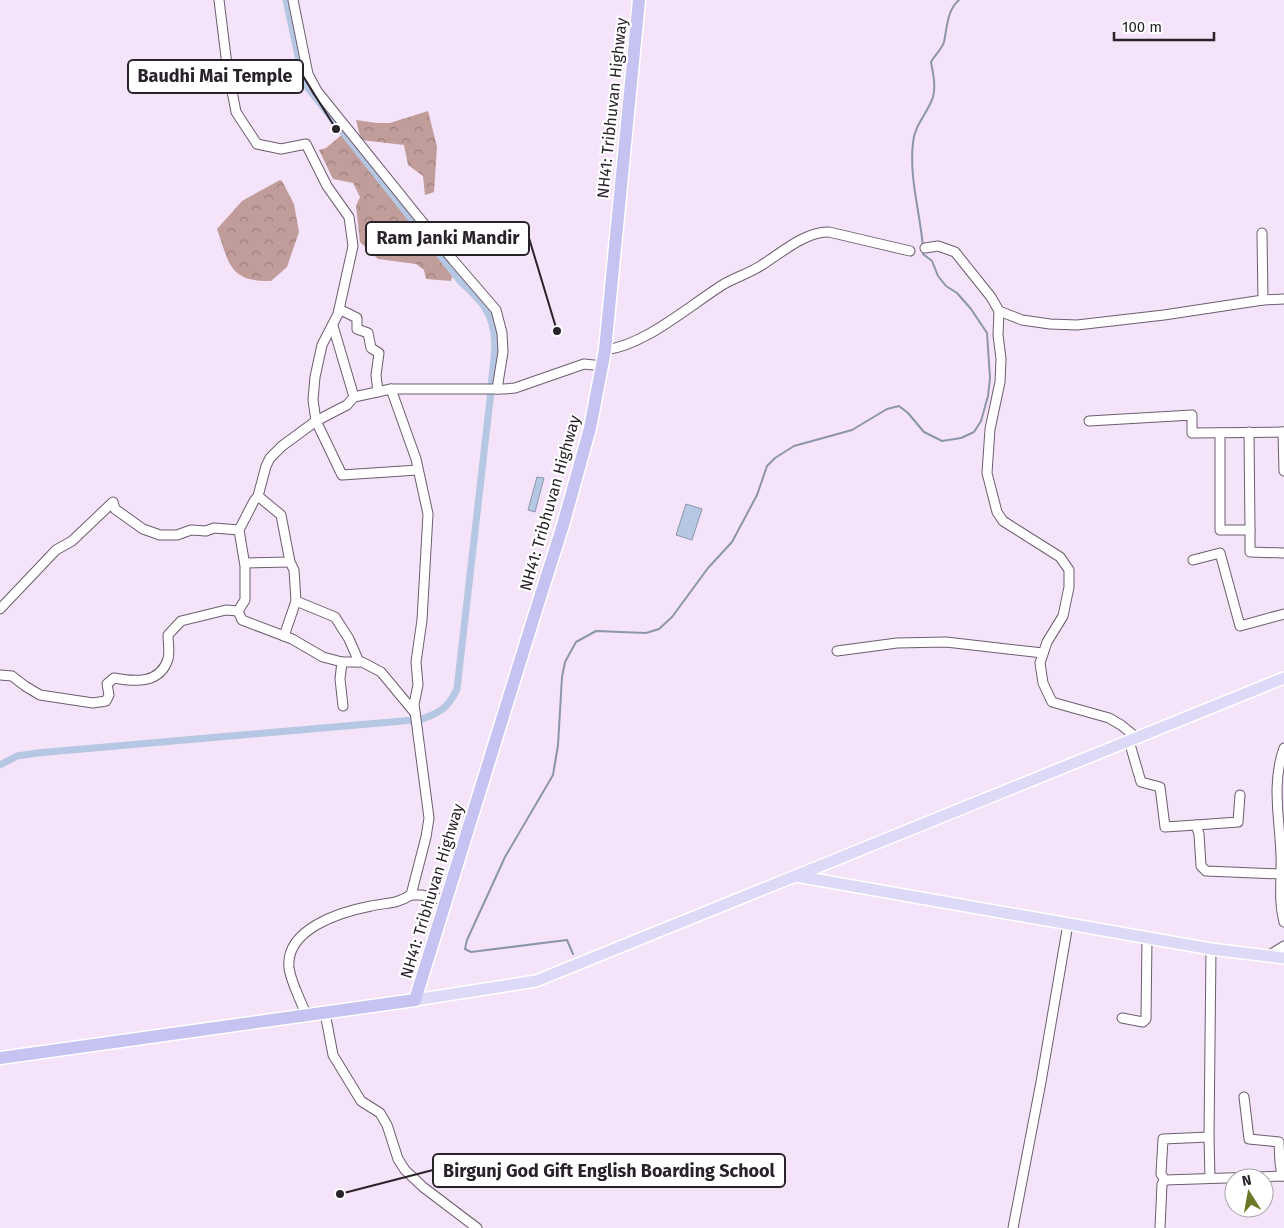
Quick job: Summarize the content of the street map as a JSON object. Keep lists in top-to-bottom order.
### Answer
{
  "streets": {
    "highway": ["NH41: Tribhuvan Highway"]
  },
  "places": ["Baudhi Mai Temple", "Ram Janki Mandir", "Birgunj God Gift English Boarding School"],
  "scale_bar": "100 m",
  "north": "top"
}
